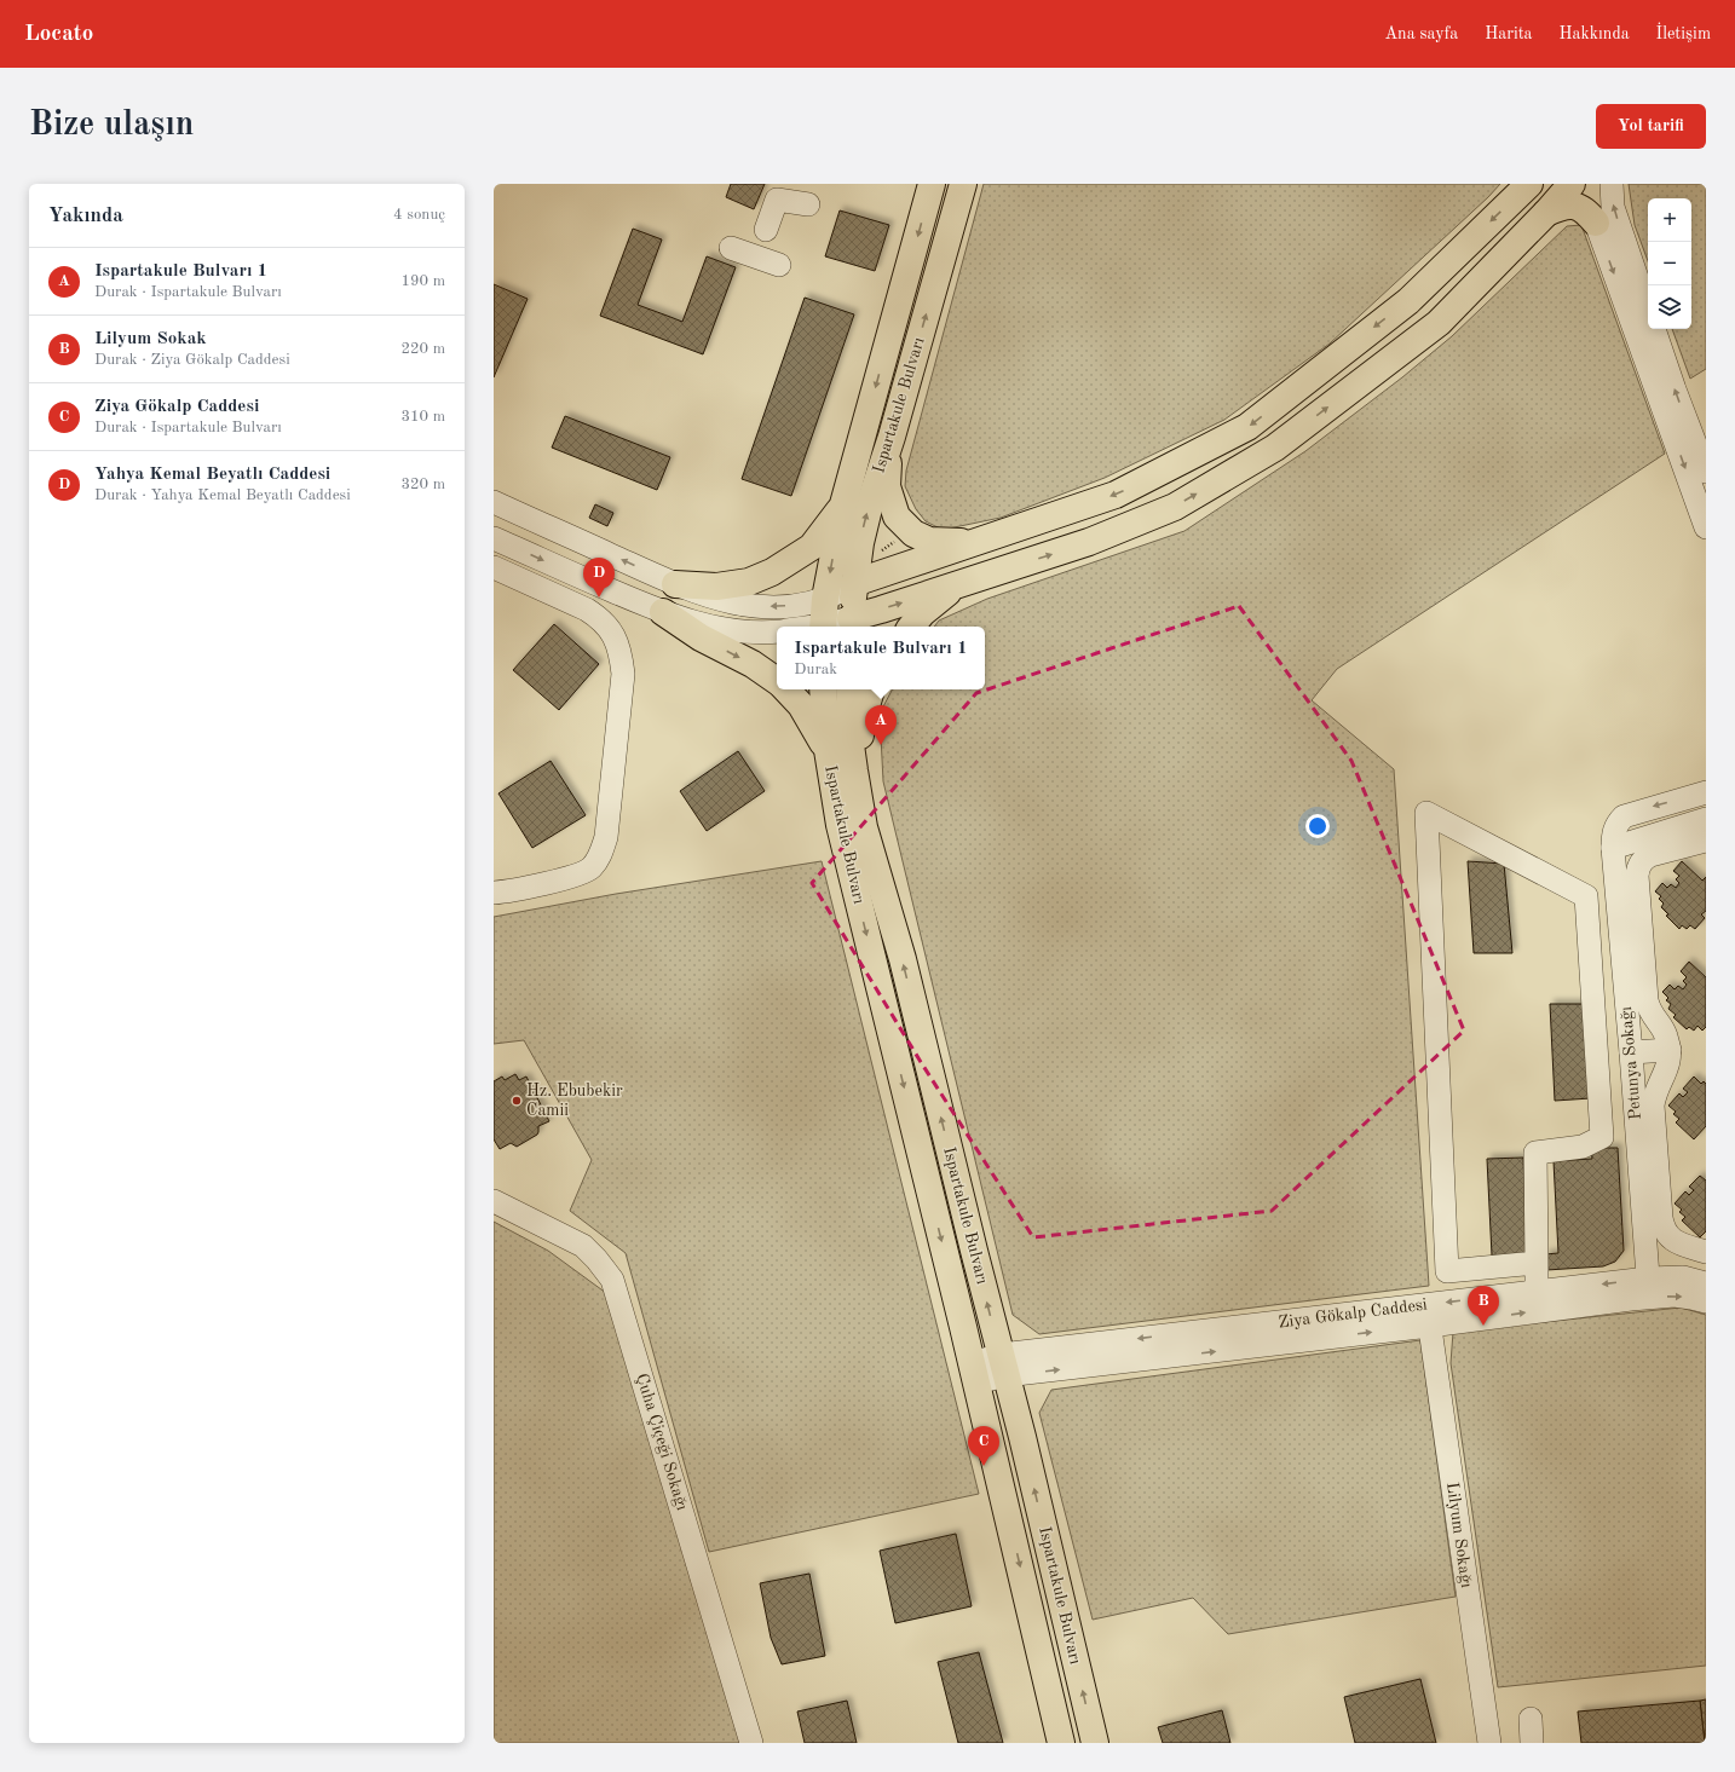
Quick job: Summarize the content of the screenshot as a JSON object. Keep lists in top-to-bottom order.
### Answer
{
  "streets": {
    "main road": ["Ispartakule Bulvarı"],
    "street": [
      "Petunya Sokağı",
      "Ziya Gökalp Caddesi",
      "Çuha Çiçeği Sokağı",
      "Lilyum Sokağı"
    ]
  },
  "crossings": [
    ["Petunya Sokağı", "Ziya Gökalp Caddesi"],
    ["Ziya Gökalp Caddesi", "Lilyum Sokağı"]
  ],
  "places": ["Hz. Ebubekir Camii"],
  "page": {
    "header": "Locato",
    "nav": [
      "Ana sayfa",
      "Harita",
      "Hakkında",
      "İletişim"
    ],
    "buttons": "Yol tarifi",
    "title": "Bize ulaşın",
    "heading": ["Yakında", "4 sonuç"],
    "map_buttons": ["+", "−"],
    "list": [
      {
        "mark": "A",
        "name": "Ispartakule Bulvarı 1",
        "note": "Durak · Ispartakule Bulvarı",
        "value": "190 m"
      },
      {
        "mark": "B",
        "name": "Lilyum Sokak",
        "note": "Durak · Ziya Gökalp Caddesi",
        "value": "220 m"
      },
      {
        "mark": "C",
        "name": "Ziya Gökalp Caddesi",
        "note": "Durak · Ispartakule Bulvarı",
        "value": "310 m"
      },
      {
        "mark": "D",
        "name": "Yahya Kemal Beyatlı Caddesi",
        "note": "Durak · Yahya Kemal Beyatlı Caddesi",
        "value": "320 m"
      }
    ],
    "pins": [
      "D",
      "A",
      "B",
      "C"
    ],
    "popup": ["Ispartakule Bulvarı 1", "Durak"]
  }
}
